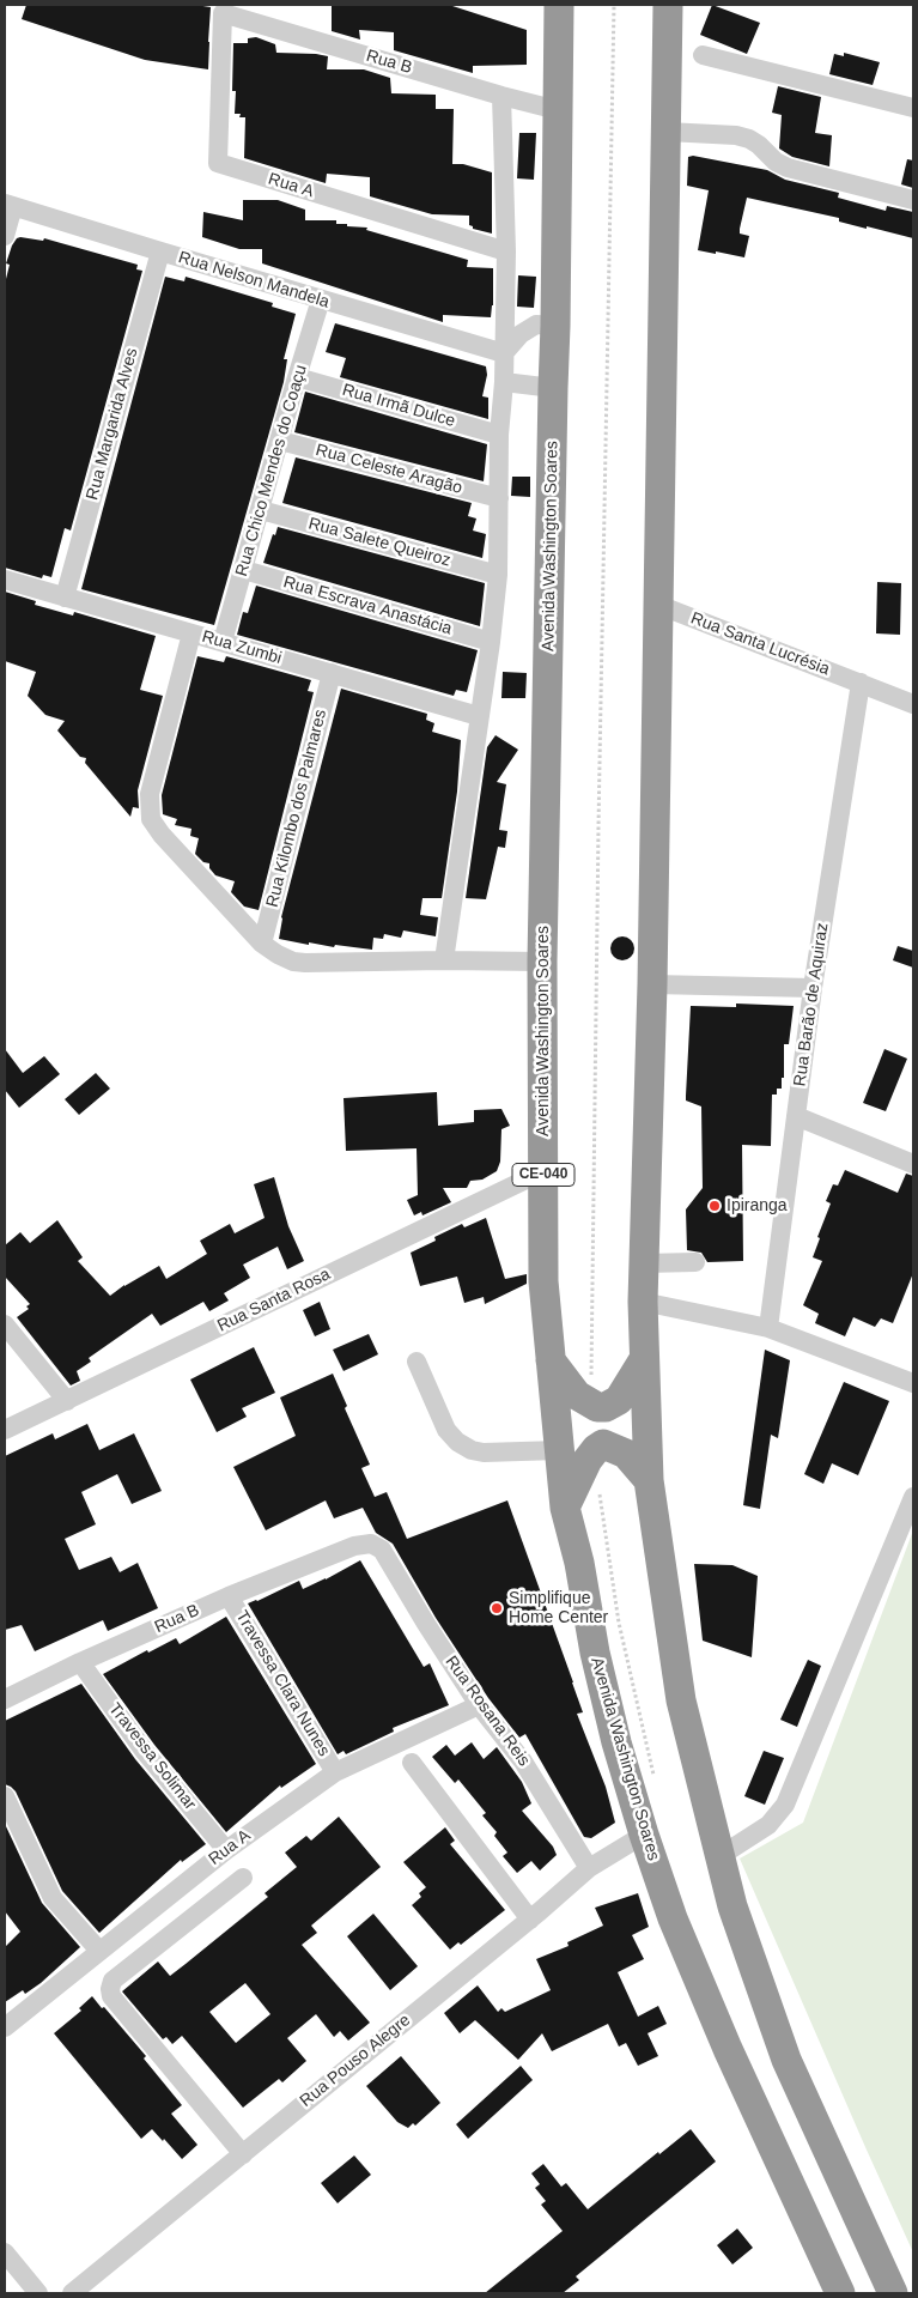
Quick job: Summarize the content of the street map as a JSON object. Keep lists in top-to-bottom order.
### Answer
{
  "streets": {
    "highway": ["Avenida Washington Soares", "CE-040"],
    "street": [
      "Rua B",
      "Rua A",
      "Rua Nelson Mandela",
      "Rua Irmã Dulce",
      "Rua Margarida Alves",
      "Rua Celeste Aragão",
      "Rua Chico Mendes do Coaçu",
      "Rua Salete Queiroz",
      "Rua Escrava Anastácia",
      "Rua Santa Lucrésia",
      "Rua Zumbi",
      "Rua Kilombo dos Palmares",
      "Rua Barão de Aquiraz",
      "Rua Santa Rosa",
      "Travessa Clara Nunes",
      "Rua Rosana Reis",
      "Travessa Solimar",
      "Rua Pouso Alegre"
    ]
  },
  "crossings": [
    ["Rua B", "Rua A"],
    ["Rua B", "Avenida Washington Soares"],
    ["Rua B", "Travessa Clara Nunes"],
    ["Rua B", "Rua Rosana Reis"],
    ["Rua B", "Travessa Solimar"],
    ["Rua A", "Travessa Clara Nunes"],
    ["Rua A", "Rua Rosana Reis"],
    ["Rua A", "Travessa Solimar"],
    ["Rua Nelson Mandela", "Rua Margarida Alves"],
    ["Rua Nelson Mandela", "Rua Chico Mendes do Coaçu"],
    ["Rua Irmã Dulce", "Rua Chico Mendes do Coaçu"],
    ["Rua Margarida Alves", "Rua Zumbi"],
    ["Rua Celeste Aragão", "Rua Chico Mendes do Coaçu"],
    ["Rua Chico Mendes do Coaçu", "Rua Salete Queiroz"],
    ["Rua Chico Mendes do Coaçu", "Rua Escrava Anastácia"],
    ["Rua Chico Mendes do Coaçu", "Rua Zumbi"],
    ["Avenida Washington Soares", "Rua Santa Rosa"],
    ["Avenida Washington Soares", "Rua Pouso Alegre"],
    ["Rua Santa Lucrésia", "Rua Barão de Aquiraz"],
    ["Rua Zumbi", "Rua Kilombo dos Palmares"],
    ["Rua Rosana Reis", "Rua Pouso Alegre"]
  ],
  "places": ["Ipiranga", "Simplifique Home Center"]
}
